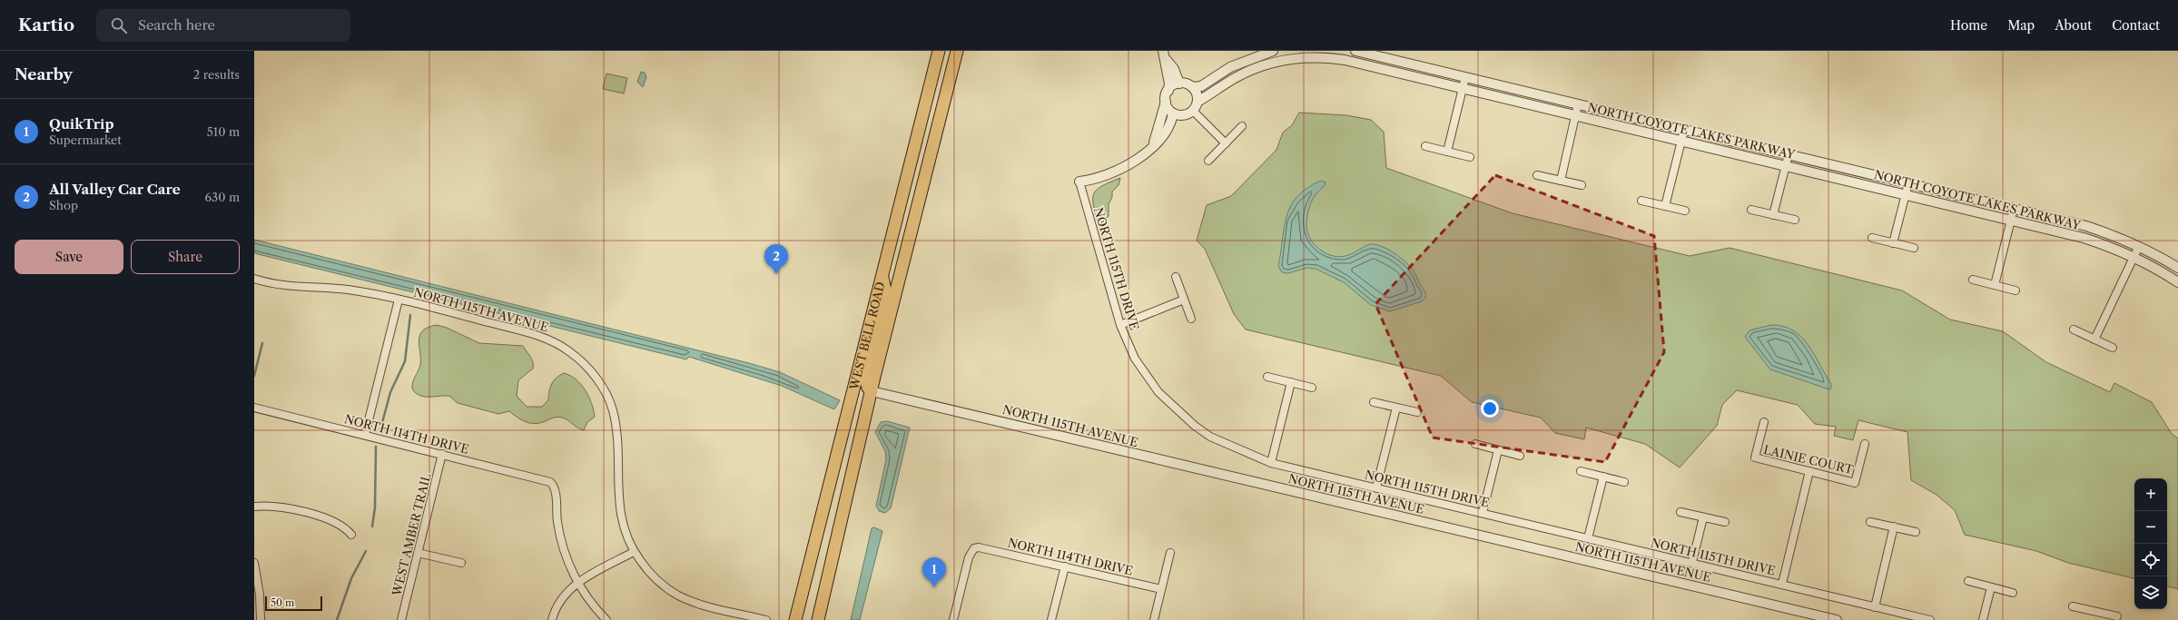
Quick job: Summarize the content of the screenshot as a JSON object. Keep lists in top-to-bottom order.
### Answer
{
  "streets": {
    "main road": ["WEST BELL ROAD"],
    "street": [
      "NORTH COYOTE LAKES PARKWAY",
      "NORTH 115TH DRIVE",
      "NORTH 115TH AVENUE",
      "NORTH 114TH DRIVE",
      "LAINIE COURT",
      "WEST AMBER TRAIL"
    ]
  },
  "crossings": [
    ["NORTH 115TH AVENUE", "WEST BELL ROAD"],
    ["NORTH 114TH DRIVE", "WEST AMBER TRAIL"]
  ],
  "scale_bar": "50 m",
  "page": {
    "header": "Kartio",
    "search": "Search here",
    "nav": [
      "Home",
      "Map",
      "About",
      "Contact"
    ],
    "heading": ["Nearby", "2 results"],
    "list": [
      {
        "mark": "1",
        "name": "QuikTrip",
        "note": "Supermarket",
        "value": "510 m"
      },
      {
        "mark": "2",
        "name": "All Valley Car Care",
        "note": "Shop",
        "value": "630 m"
      }
    ],
    "buttons": ["Save", "Share"],
    "pins": ["2", "1"],
    "map_buttons": ["+", "−"],
    "scale": "50 m"
  }
}
